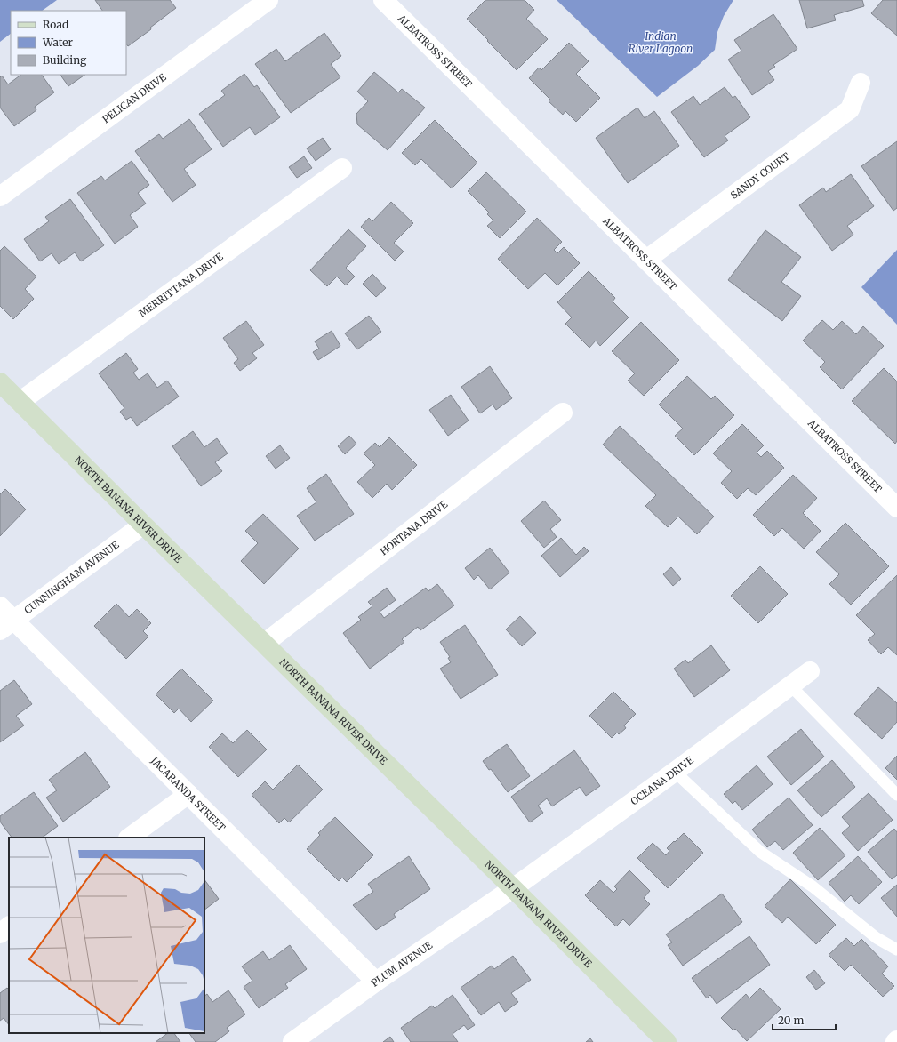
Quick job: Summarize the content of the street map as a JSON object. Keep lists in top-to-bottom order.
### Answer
{
  "streets": {
    "street": [
      "ALBATROSS STREET",
      "PELICAN DRIVE",
      "SANDY COURT",
      "MERRITTANA DRIVE",
      "NORTH BANANA RIVER DRIVE",
      "HORTANA DRIVE",
      "CUNNINGHAM AVENUE",
      "OCEANA DRIVE",
      "JACARANDA STREET",
      "PLUM AVENUE"
    ]
  },
  "crossings": [
    ["ALBATROSS STREET", "SANDY COURT"],
    ["MERRITTANA DRIVE", "NORTH BANANA RIVER DRIVE"],
    ["NORTH BANANA RIVER DRIVE", "HORTANA DRIVE"],
    ["NORTH BANANA RIVER DRIVE", "CUNNINGHAM AVENUE"],
    ["NORTH BANANA RIVER DRIVE", "OCEANA DRIVE"],
    ["NORTH BANANA RIVER DRIVE", "PLUM AVENUE"],
    ["CUNNINGHAM AVENUE", "JACARANDA STREET"],
    ["OCEANA DRIVE", "PLUM AVENUE"],
    ["JACARANDA STREET", "PLUM AVENUE"]
  ],
  "water": ["Indian River Lagoon"],
  "legend": ["Road", "Water", "Building"],
  "scale_bar": "20 m"
}
